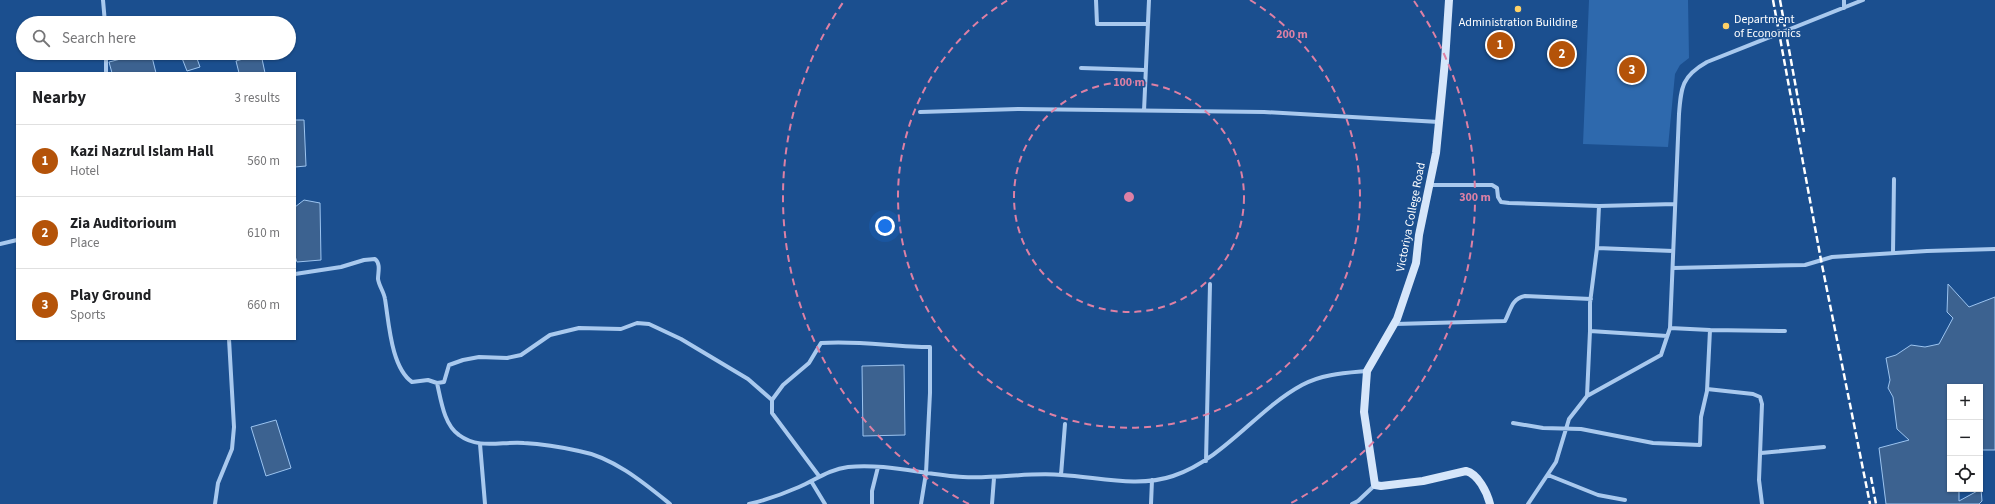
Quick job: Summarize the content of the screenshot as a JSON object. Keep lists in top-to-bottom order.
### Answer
{
  "streets": {
    "street": ["Victoriya College Road"]
  },
  "places": ["Administration Building", "Department of Economics"],
  "page": {
    "search": "Search here",
    "pins": ["1", "2", "3"],
    "heading": ["Nearby", "3 results"],
    "list": [
      {
        "mark": "1",
        "name": "Kazi Nazrul Islam Hall",
        "note": "Hotel",
        "value": "560 m"
      },
      {
        "mark": "2",
        "name": "Zia Auditorioum",
        "note": "Place",
        "value": "610 m"
      },
      {
        "mark": "3",
        "name": "Play Ground",
        "note": "Sports",
        "value": "660 m"
      }
    ],
    "map_buttons": ["+", "−"]
  },
  "rings": ["200 m", "100 m", "300 m"]
}
